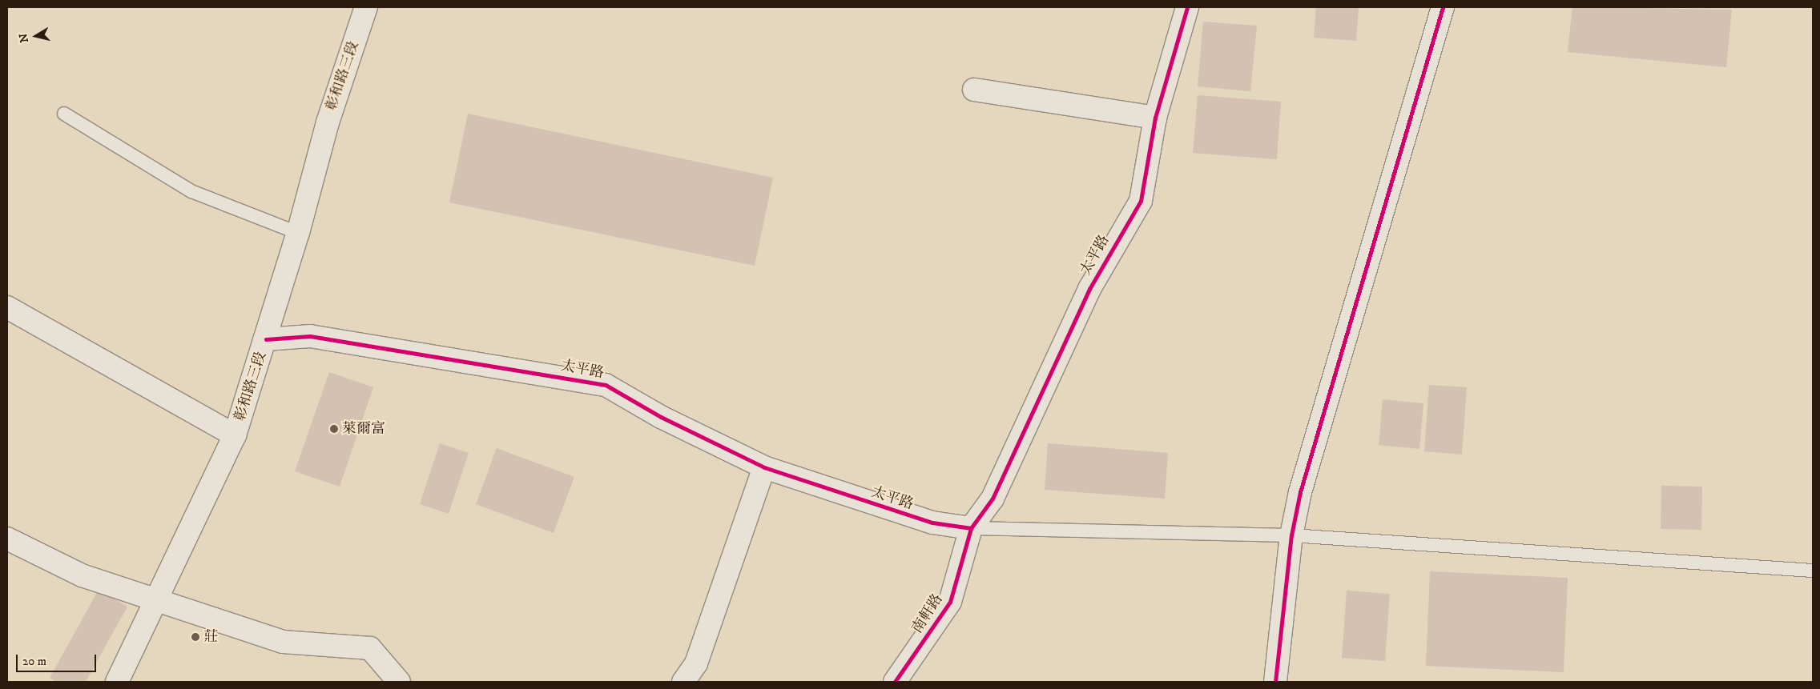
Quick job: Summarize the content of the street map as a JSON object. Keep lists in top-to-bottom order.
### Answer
{
  "streets": {
    "street": ["彰和路三段", "太平路", "南軒路"]
  },
  "crossings": [
    ["彰和路三段", "太平路"],
    ["太平路", "南軒路"]
  ],
  "places": ["萊爾富", "莊"],
  "scale_bar": "20 m",
  "north": "left"
}
